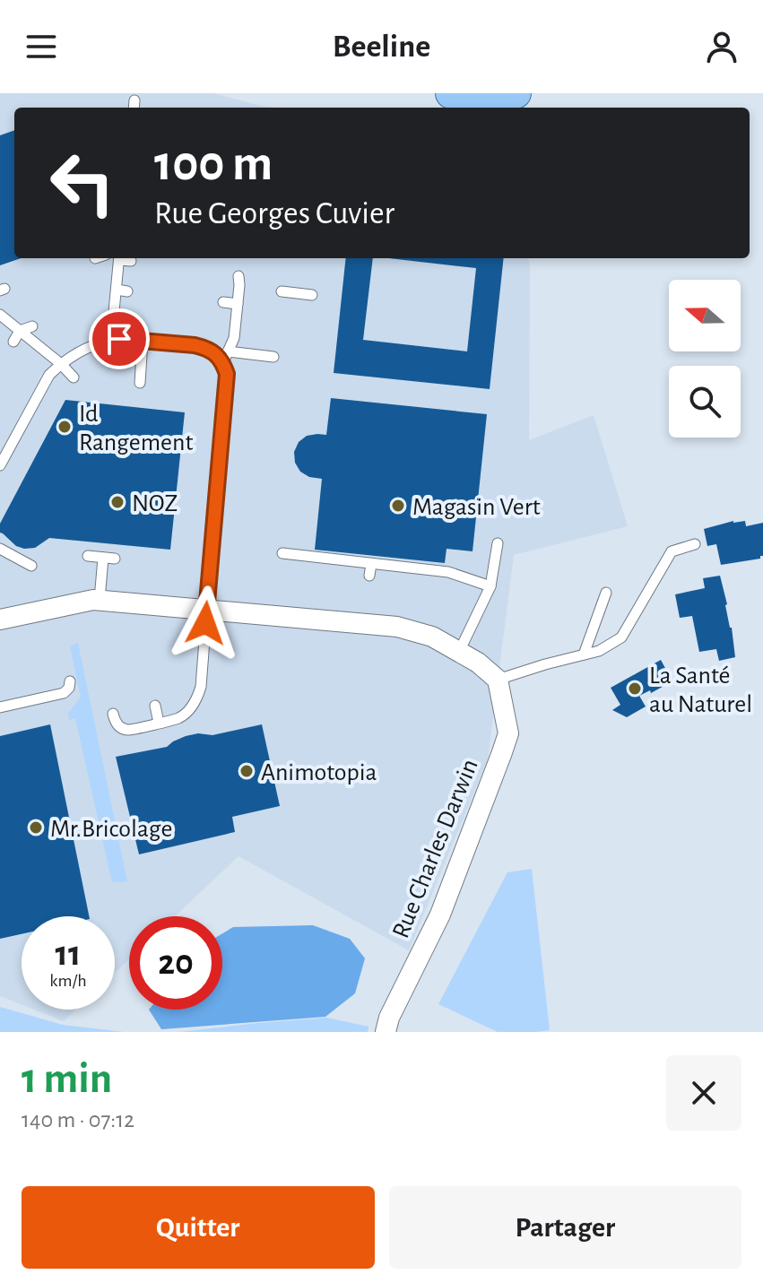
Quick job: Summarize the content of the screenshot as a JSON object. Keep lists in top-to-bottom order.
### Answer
{
  "streets": {
    "street": ["Rue Charles Darwin"]
  },
  "places": [
    "Id Rangement",
    "NOZ",
    "Magasin Vert",
    "La Santé au Naturel",
    "Animotopia",
    "Mr.Bricolage"
  ],
  "north": "left",
  "page": {
    "header": "Beeline",
    "turn": ["100 m", "Rue Georges Cuvier"],
    "speed": "11 km/h",
    "limit": "20",
    "heading": ["1 min", "140 m · 07:12"],
    "buttons": ["Quitter", "Partager"]
  }
}
